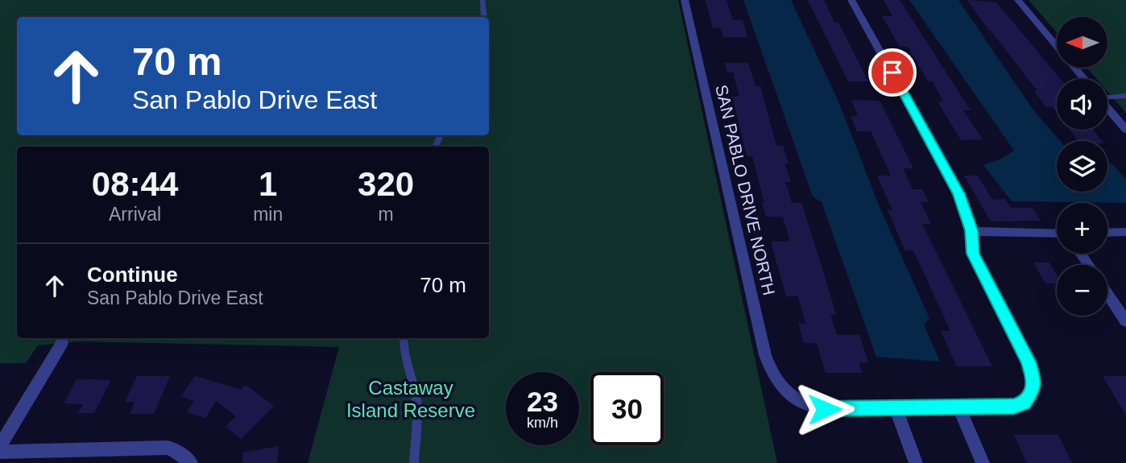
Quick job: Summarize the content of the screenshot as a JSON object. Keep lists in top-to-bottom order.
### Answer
{
  "streets": {
    "street": ["SAN PABLO DRIVE NORTH"]
  },
  "parks": ["Castaway Island Reserve"],
  "north": "left",
  "page": {
    "map_buttons": ["+", "−"],
    "turn": ["70 m", "San Pablo Drive East"],
    "eta": [
      "08:44",
      "Arrival",
      "1",
      "min",
      "320",
      "m"
    ],
    "list": [
      {
        "name": "Continue",
        "note": "San Pablo Drive East",
        "value": "70 m"
      }
    ],
    "speed": "23 km/h",
    "limit": "30"
  }
}
